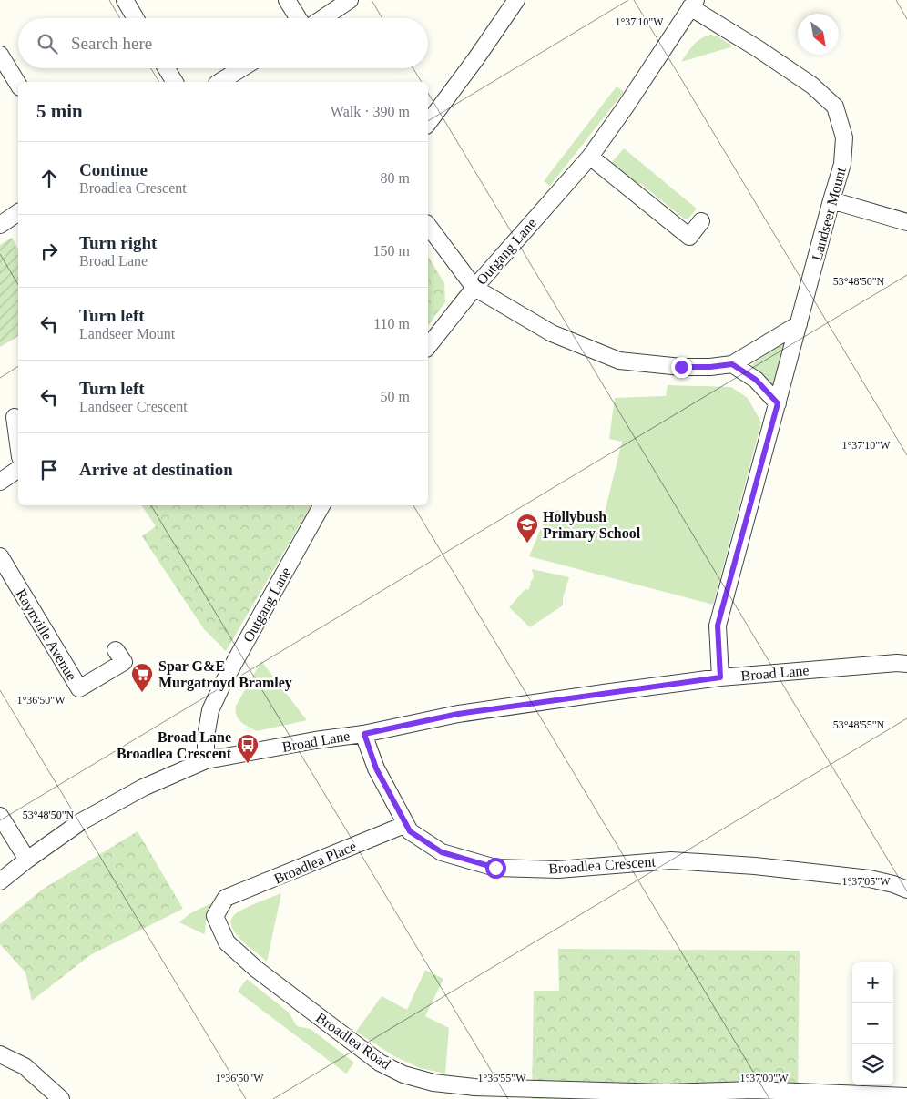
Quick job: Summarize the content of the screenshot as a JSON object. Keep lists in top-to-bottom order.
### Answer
{
  "streets": {
    "street": [
      "Landseer Mount",
      "Outgang Lane",
      "Raynville Avenue",
      "Broad Lane",
      "Broadlea Place",
      "Broadlea Crescent",
      "Broadlea Road"
    ]
  },
  "crossings": [
    ["Landseer Mount", "Outgang Lane"],
    ["Landseer Mount", "Broad Lane"],
    ["Outgang Lane", "Broad Lane"],
    ["Broad Lane", "Broadlea Crescent"],
    ["Broadlea Place", "Broadlea Crescent"],
    ["Broadlea Place", "Broadlea Road"]
  ],
  "places": {
    "school or university": ["Hollybush Primary School"],
    "supermarket": ["Spar G&E Murgatroyd Bramley"],
    "bus stop": ["Broad Lane Broadlea Crescent"]
  },
  "north": "bottom right",
  "page": {
    "search": "Search here",
    "heading": ["5 min", "Walk · 390 m"],
    "list": [
      ["Continue", "Broadlea Crescent", "80 m"],
      ["Turn right", "Broad Lane", "150 m"],
      ["Turn left", "Landseer Mount", "110 m"],
      ["Turn left", "Landseer Crescent", "50 m"],
      "Arrive at destination"
    ],
    "map_buttons": ["+", "−"]
  },
  "coordinates": [
    "1°37'10\"W",
    "53°48'50\"N",
    "1°36'50\"W",
    "53°48'55\"N",
    "1°37'05\"W",
    "1°36'55\"W",
    "1°37'00\"W"
  ]
}
